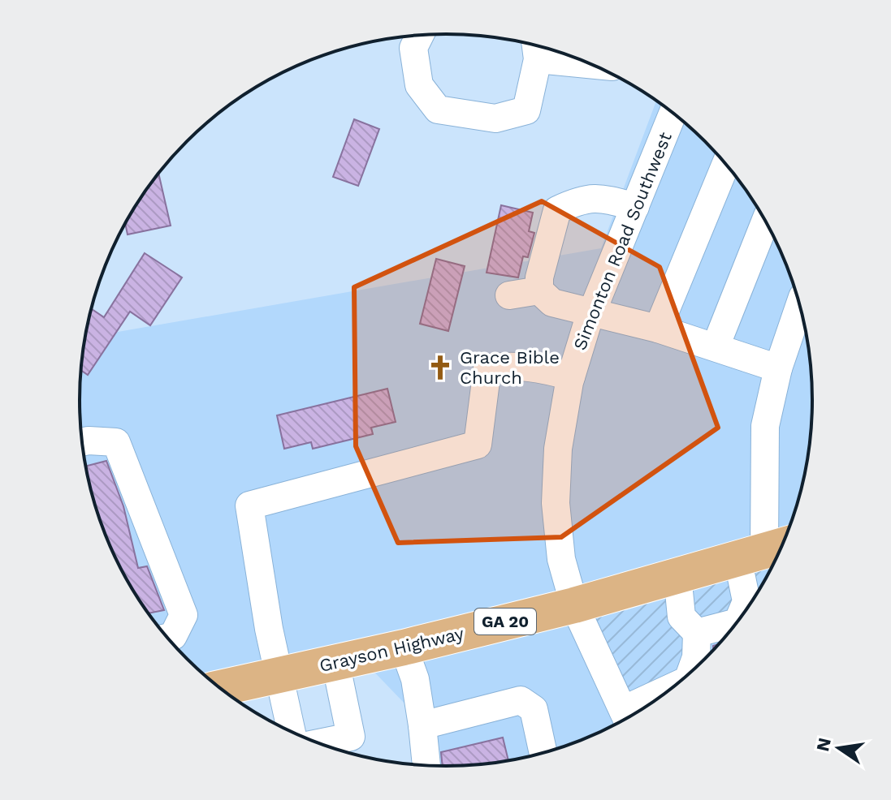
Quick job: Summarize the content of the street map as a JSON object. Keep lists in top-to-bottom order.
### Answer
{
  "streets": {
    "main road": ["GA 20", "Grayson Highway"],
    "street": ["Simonton Road Southwest"]
  },
  "crossings": [
    ["Simonton Road Southwest", "Grayson Highway"]
  ],
  "places": {
    "church": ["Grace Bible Church"]
  },
  "north": "left"
}
